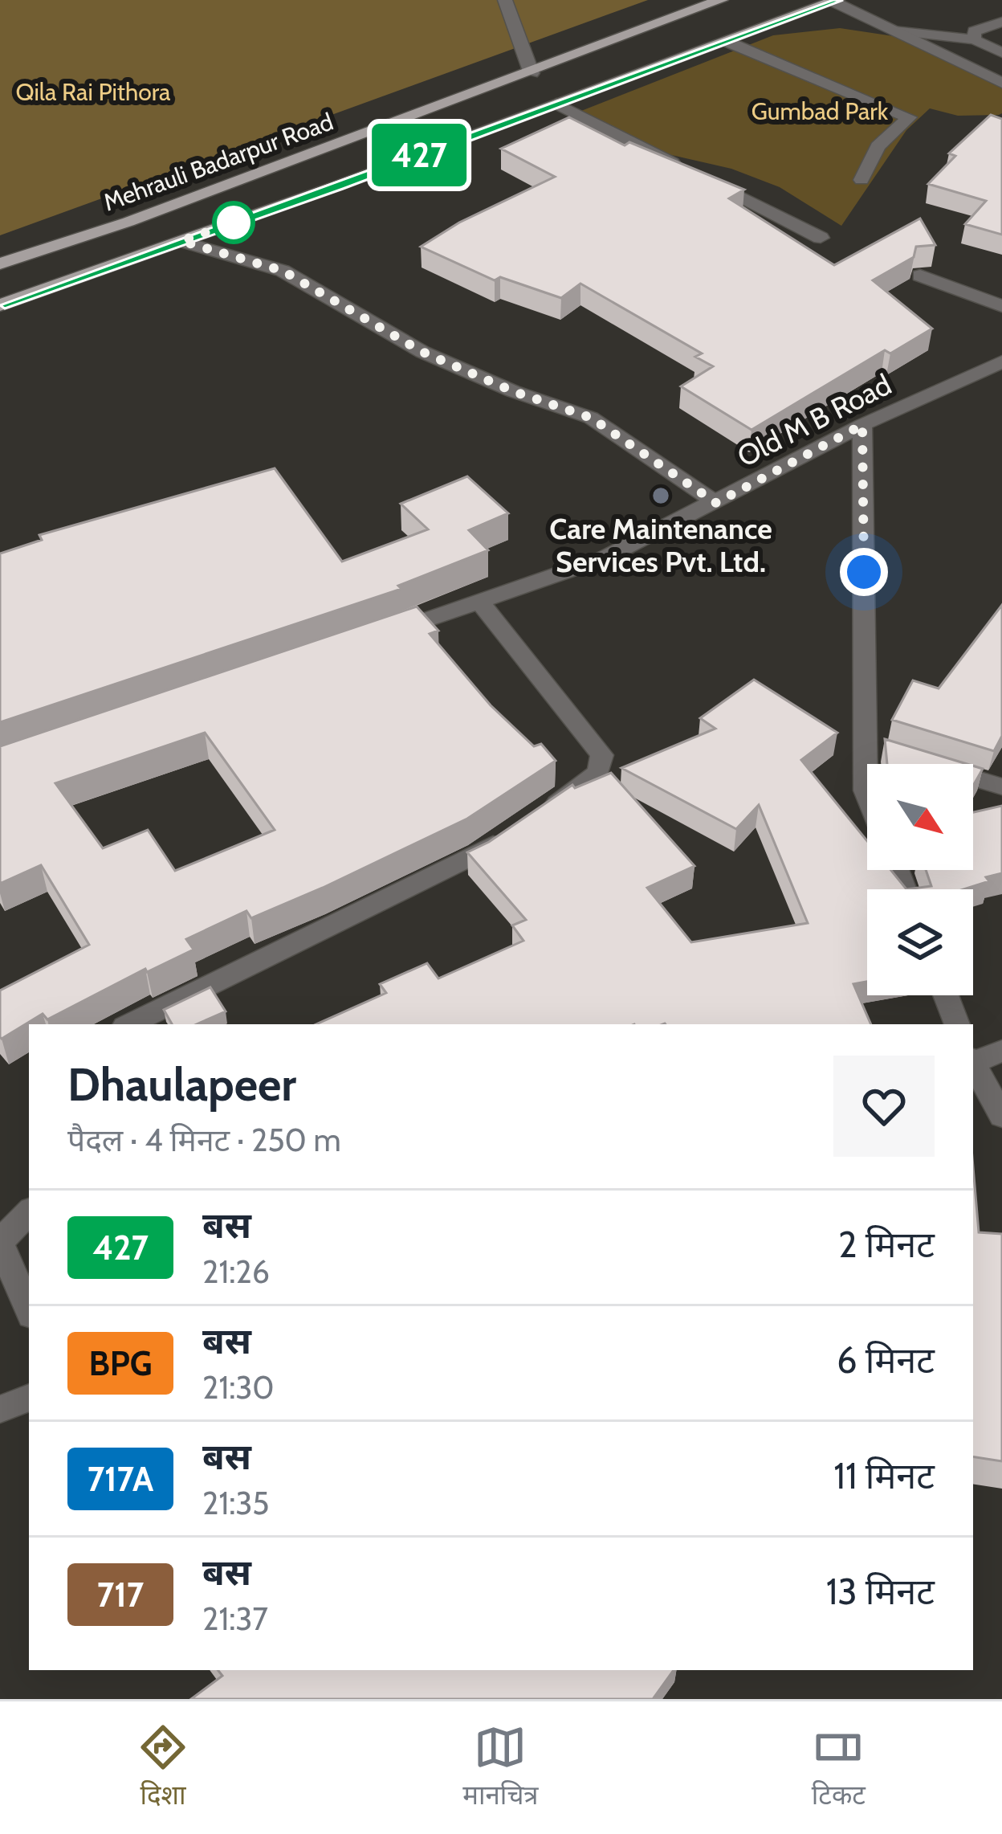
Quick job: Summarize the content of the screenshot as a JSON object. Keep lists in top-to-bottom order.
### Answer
{
  "streets": {
    "main road": ["Mehrauli Badarpur Road"],
    "street": ["Old M B Road"]
  },
  "parks": ["Qila Rai Pithora", "Gumbad Park"],
  "places": ["Care Maintenance Services Pvt. Ltd."],
  "lines": ["bus line 427"],
  "north": "bottom right",
  "page": {
    "on_map": "427",
    "heading": ["Dhaulapeer", "पैदल · 4 मिनट · 250 m"],
    "list": [
      {
        "mark": "427",
        "name": "बस",
        "note": "21:26",
        "value": "2 मिनट"
      },
      {
        "mark": "BPG",
        "name": "बस",
        "note": "21:30",
        "value": "6 मिनट"
      },
      {
        "mark": "717A",
        "name": "बस",
        "note": "21:35",
        "value": "11 मिनट"
      },
      {
        "mark": "717",
        "name": "बस",
        "note": "21:37",
        "value": "13 मिनट"
      }
    ],
    "tabs": ["दिशा", "मानचित्र", "टिकट"]
  }
}
